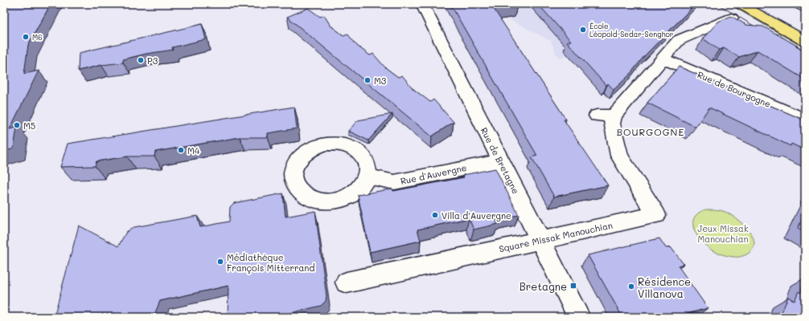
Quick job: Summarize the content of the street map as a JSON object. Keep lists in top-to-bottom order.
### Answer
{
  "streets": {
    "street": [
      "Rue de Bourgogne",
      "Rue de Bretagne",
      "Rue d'Auvergne",
      "Square Missak Manouchian"
    ]
  },
  "crossings": [
    ["Rue de Bourgogne", "Square Missak Manouchian"],
    ["Rue de Bretagne", "Rue d'Auvergne"],
    ["Rue de Bretagne", "Square Missak Manouchian"]
  ],
  "districts": ["BOURGOGNE"],
  "parks": ["Jeux Missak Manouchian"],
  "places": {
    "other": [
      "École Léopold-Sedar-Senghor",
      "M6",
      "P3",
      "M3",
      "M5",
      "M4",
      "Villa d'Auvergne",
      "Médiathèque François Mitterrand",
      "Résidence Villanova"
    ],
    "transit": ["Bretagne"]
  }
}
